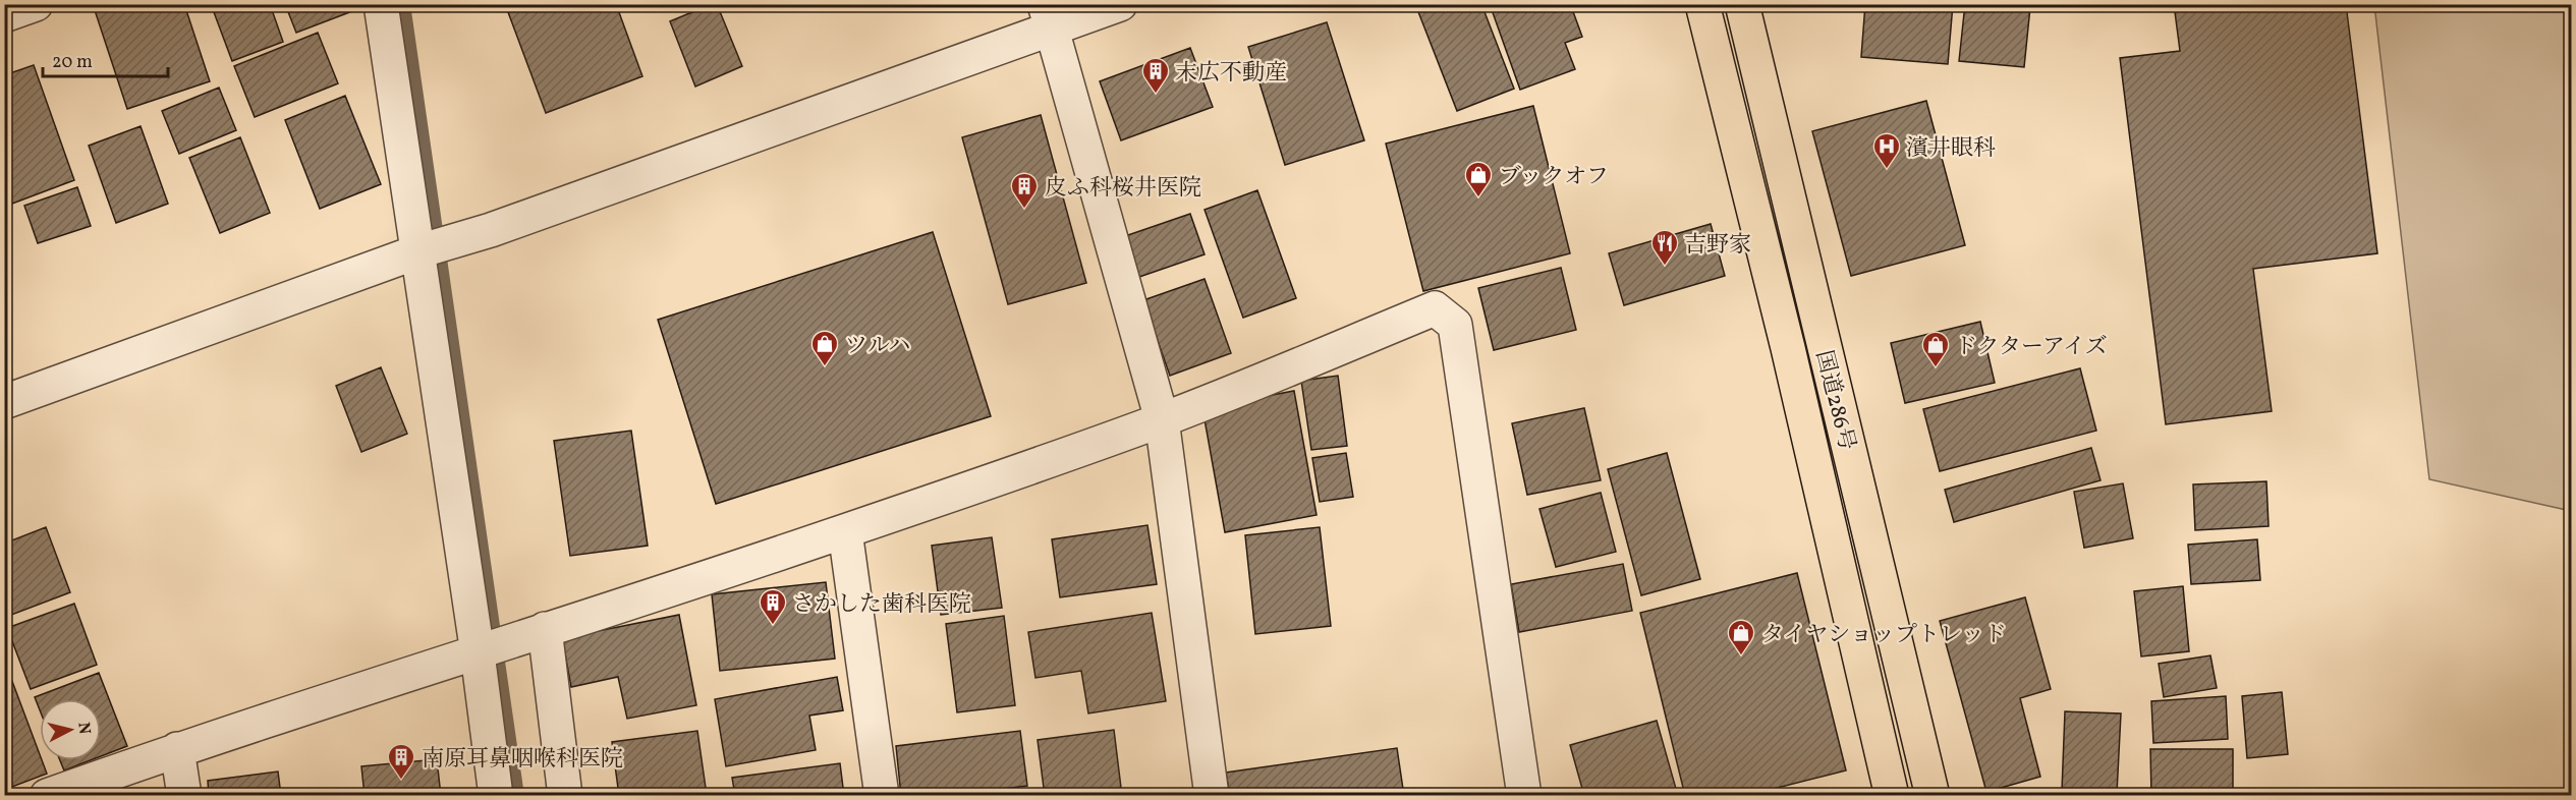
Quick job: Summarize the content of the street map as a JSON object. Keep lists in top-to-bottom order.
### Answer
{
  "streets": {
    "highway": ["国道286号"]
  },
  "places": {
    "building": [
      "末広不動産",
      "皮ふ科桜井医院",
      "さかした歯科医院",
      "南原耳鼻咽喉科医院"
    ],
    "hospital": ["濱井眼科"],
    "shop": [
      "ブックオフ",
      "ツルハ",
      "ドクターアイズ",
      "タイヤショップトレッド"
    ],
    "restaurant": ["吉野家"]
  },
  "scale_bar": "20 m",
  "north": "right"
}
